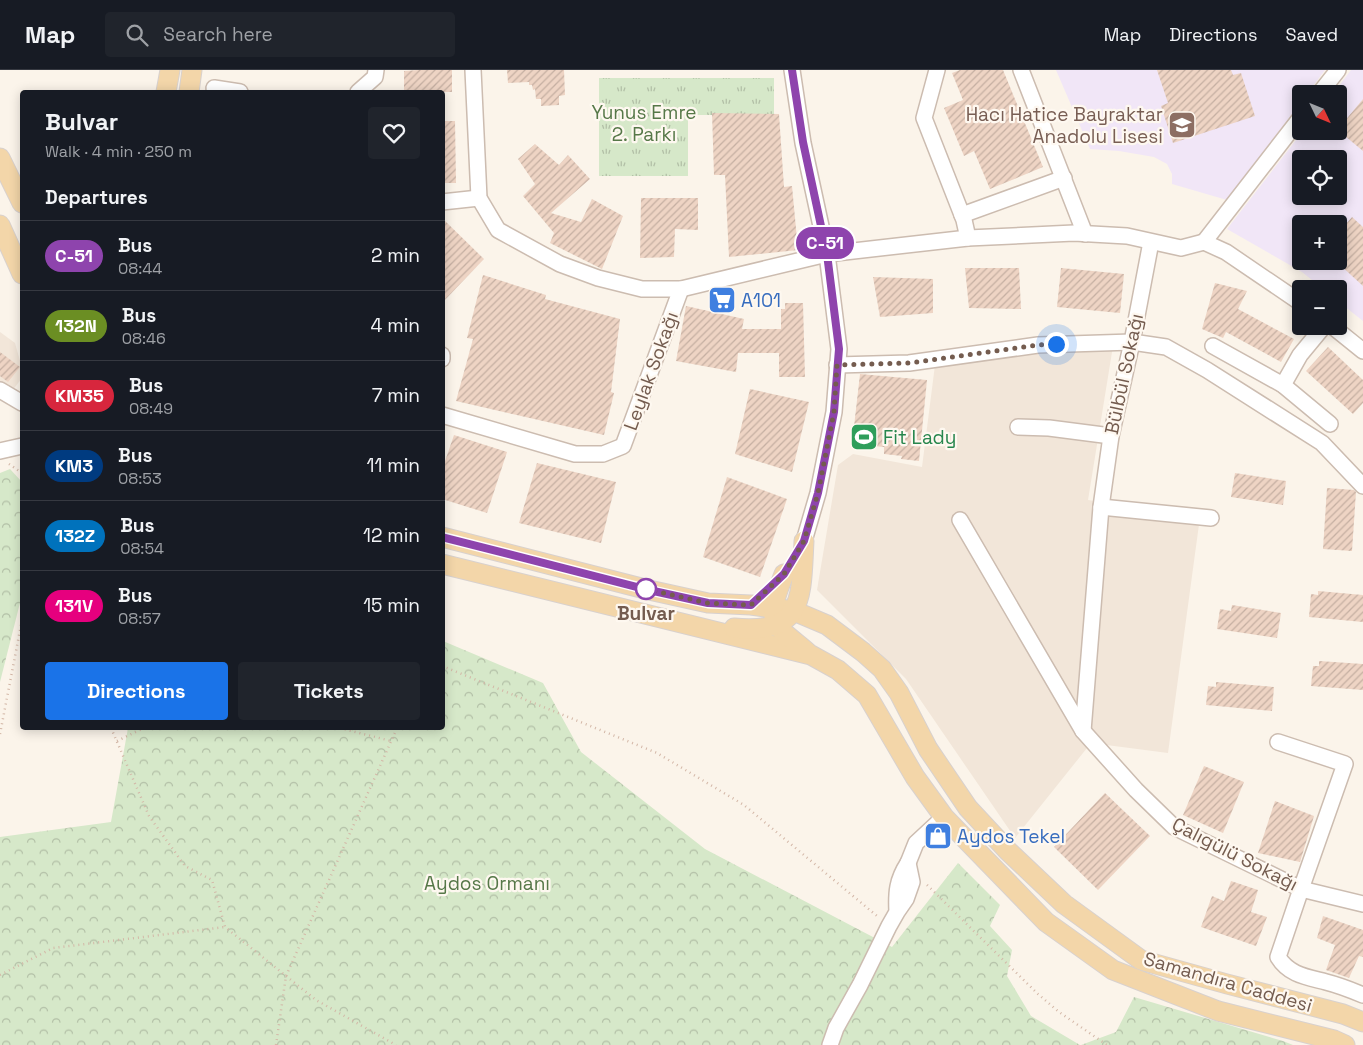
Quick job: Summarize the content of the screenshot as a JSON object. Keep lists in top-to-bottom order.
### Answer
{
  "streets": {
    "main road": ["Samandıra Caddesi"],
    "street": ["Leylak Sokağı", "Bülbül Sokağı", "Çalıgülü Sokağı"]
  },
  "crossings": [
    ["Bülbül Sokağı", "Çalıgülü Sokağı"]
  ],
  "parks": ["Yunus Emre 2. Parkı", "Aydos Ormanı"],
  "places": {
    "school or university": ["Hacı Hatice Bayraktar Anadolu Lisesi"],
    "supermarket": ["A101"],
    "sports": ["Fit Lady"],
    "other": ["Bulvar"],
    "shop": ["Aydos Tekel"]
  },
  "lines": ["bus line C-51"],
  "north": "bottom right",
  "page": {
    "header": "Map",
    "search": "Search here",
    "nav": ["Map", "Directions", "Saved"],
    "on_map": "C-51",
    "map_buttons": ["+", "−"],
    "heading": [
      ["Bulvar", "Walk · 4 min · 250 m"],
      "Departures"
    ],
    "list": [
      {
        "mark": "C-51",
        "name": "Bus",
        "note": "08:44",
        "value": "2 min"
      },
      {
        "mark": "132N",
        "name": "Bus",
        "note": "08:46",
        "value": "4 min"
      },
      {
        "mark": "KM35",
        "name": "Bus",
        "note": "08:49",
        "value": "7 min"
      },
      {
        "mark": "KM3",
        "name": "Bus",
        "note": "08:53",
        "value": "11 min"
      },
      {
        "mark": "132Z",
        "name": "Bus",
        "note": "08:54",
        "value": "12 min"
      },
      {
        "mark": "131V",
        "name": "Bus",
        "note": "08:57",
        "value": "15 min"
      }
    ],
    "buttons": ["Directions", "Tickets"]
  }
}
